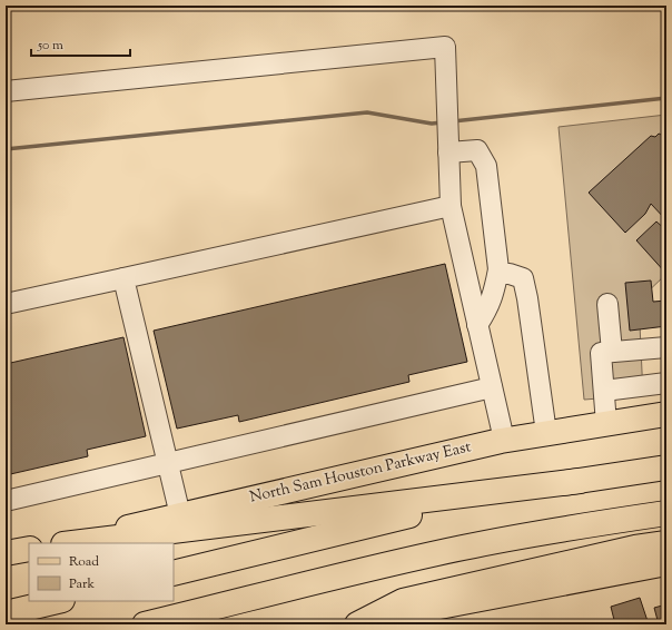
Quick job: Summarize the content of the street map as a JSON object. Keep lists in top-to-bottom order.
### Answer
{
  "streets": {
    "main road": ["North Sam Houston Parkway East"]
  },
  "legend": ["Road", "Park"],
  "scale_bar": "50 m"
}
